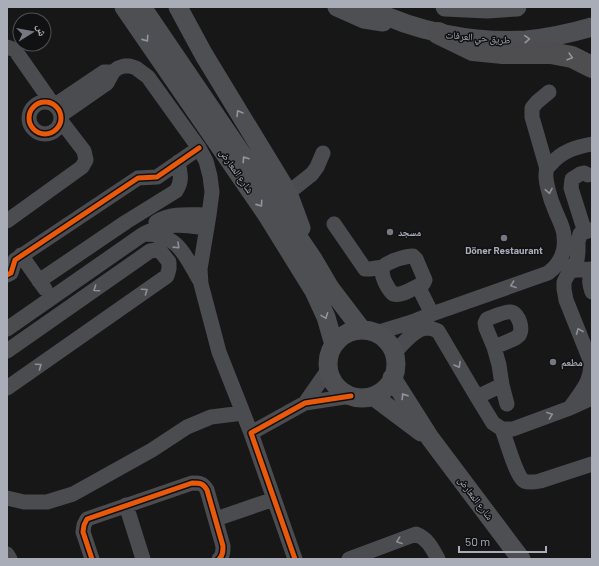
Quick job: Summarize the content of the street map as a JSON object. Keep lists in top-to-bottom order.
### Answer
{
  "streets": {
    "main road": ["طريق حي العرفات", "شارع المعارض"]
  },
  "places": ["مسجد", "Döner Restaurant", "مطعم"],
  "scale_bar": "50 m",
  "north": "right"
}
